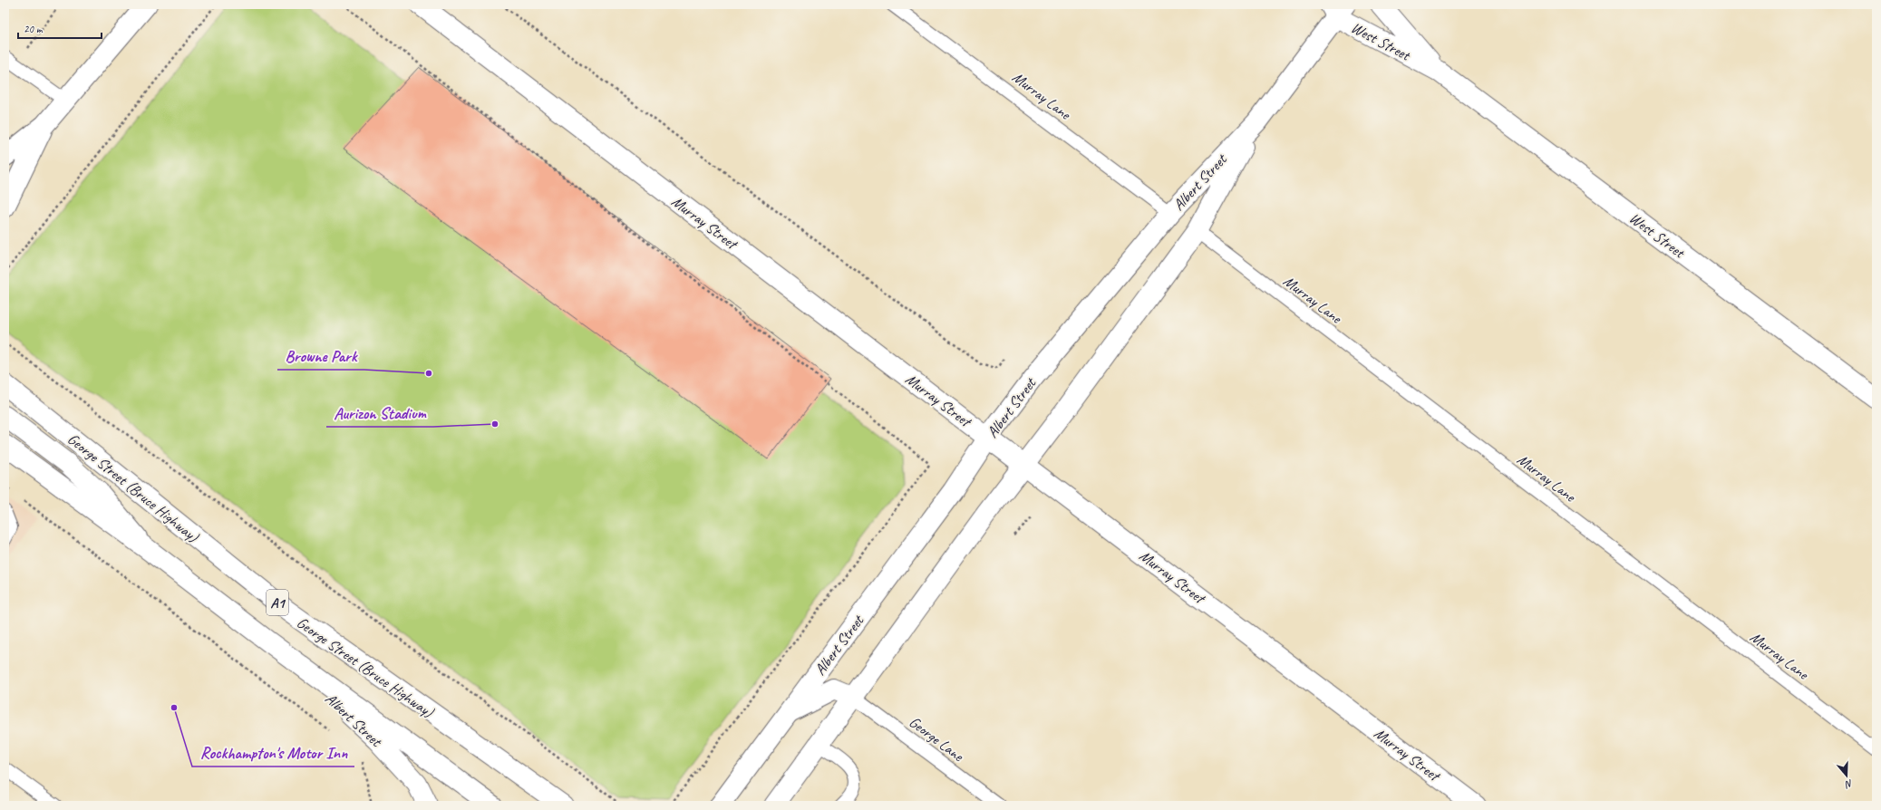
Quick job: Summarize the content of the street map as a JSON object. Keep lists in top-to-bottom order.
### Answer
{
  "streets": {
    "main road": [
      "West Street",
      "Albert Street",
      "Murray Street",
      "George Street (Bruce Highway)",
      "A1"
    ],
    "lane": ["Murray Lane", "George Lane"]
  },
  "crossings": [
    ["West Street", "Albert Street"],
    ["Murray Lane", "Albert Street"],
    ["Albert Street", "Murray Street"],
    ["Albert Street", "A1"],
    ["Albert Street", "George Lane"]
  ],
  "places": ["Browne Park", "Aurizon Stadium", "Rockhampton's Motor Inn"],
  "scale_bar": "20 m",
  "north": "bottom"
}
